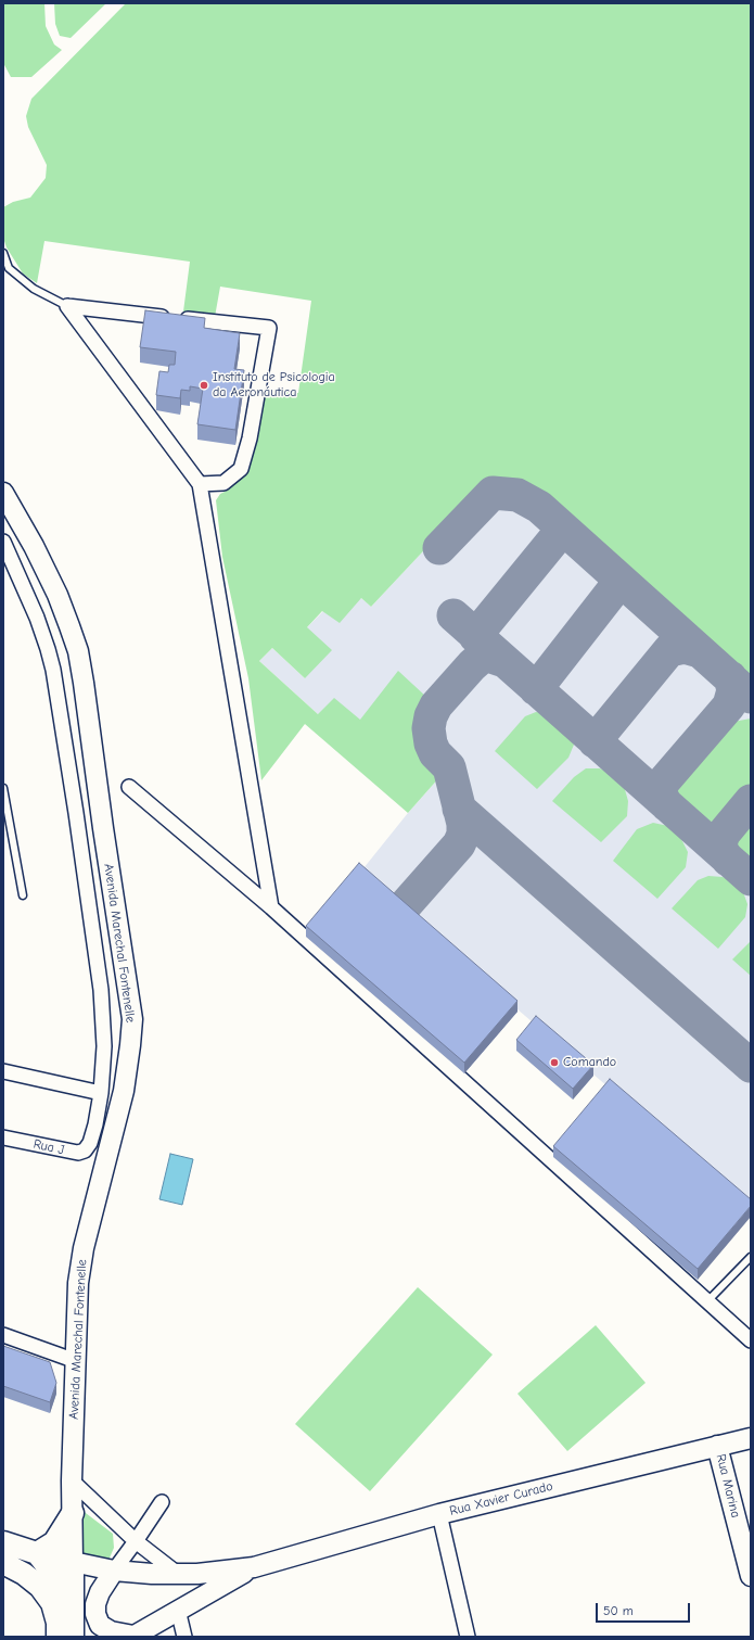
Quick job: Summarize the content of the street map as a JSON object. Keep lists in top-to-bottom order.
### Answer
{
  "streets": {
    "main road": ["Avenida Marechal Fontenelle", "Rua Marina", "Rua Xavier Curado"],
    "street": ["Rua J"]
  },
  "crossings": [
    ["Avenida Marechal Fontenelle", "Rua Xavier Curado"],
    ["Rua Marina", "Rua Xavier Curado"]
  ],
  "places": ["Instituto de Psicologia da Aeronáutica", "Comando"],
  "scale_bar": "50 m"
}
